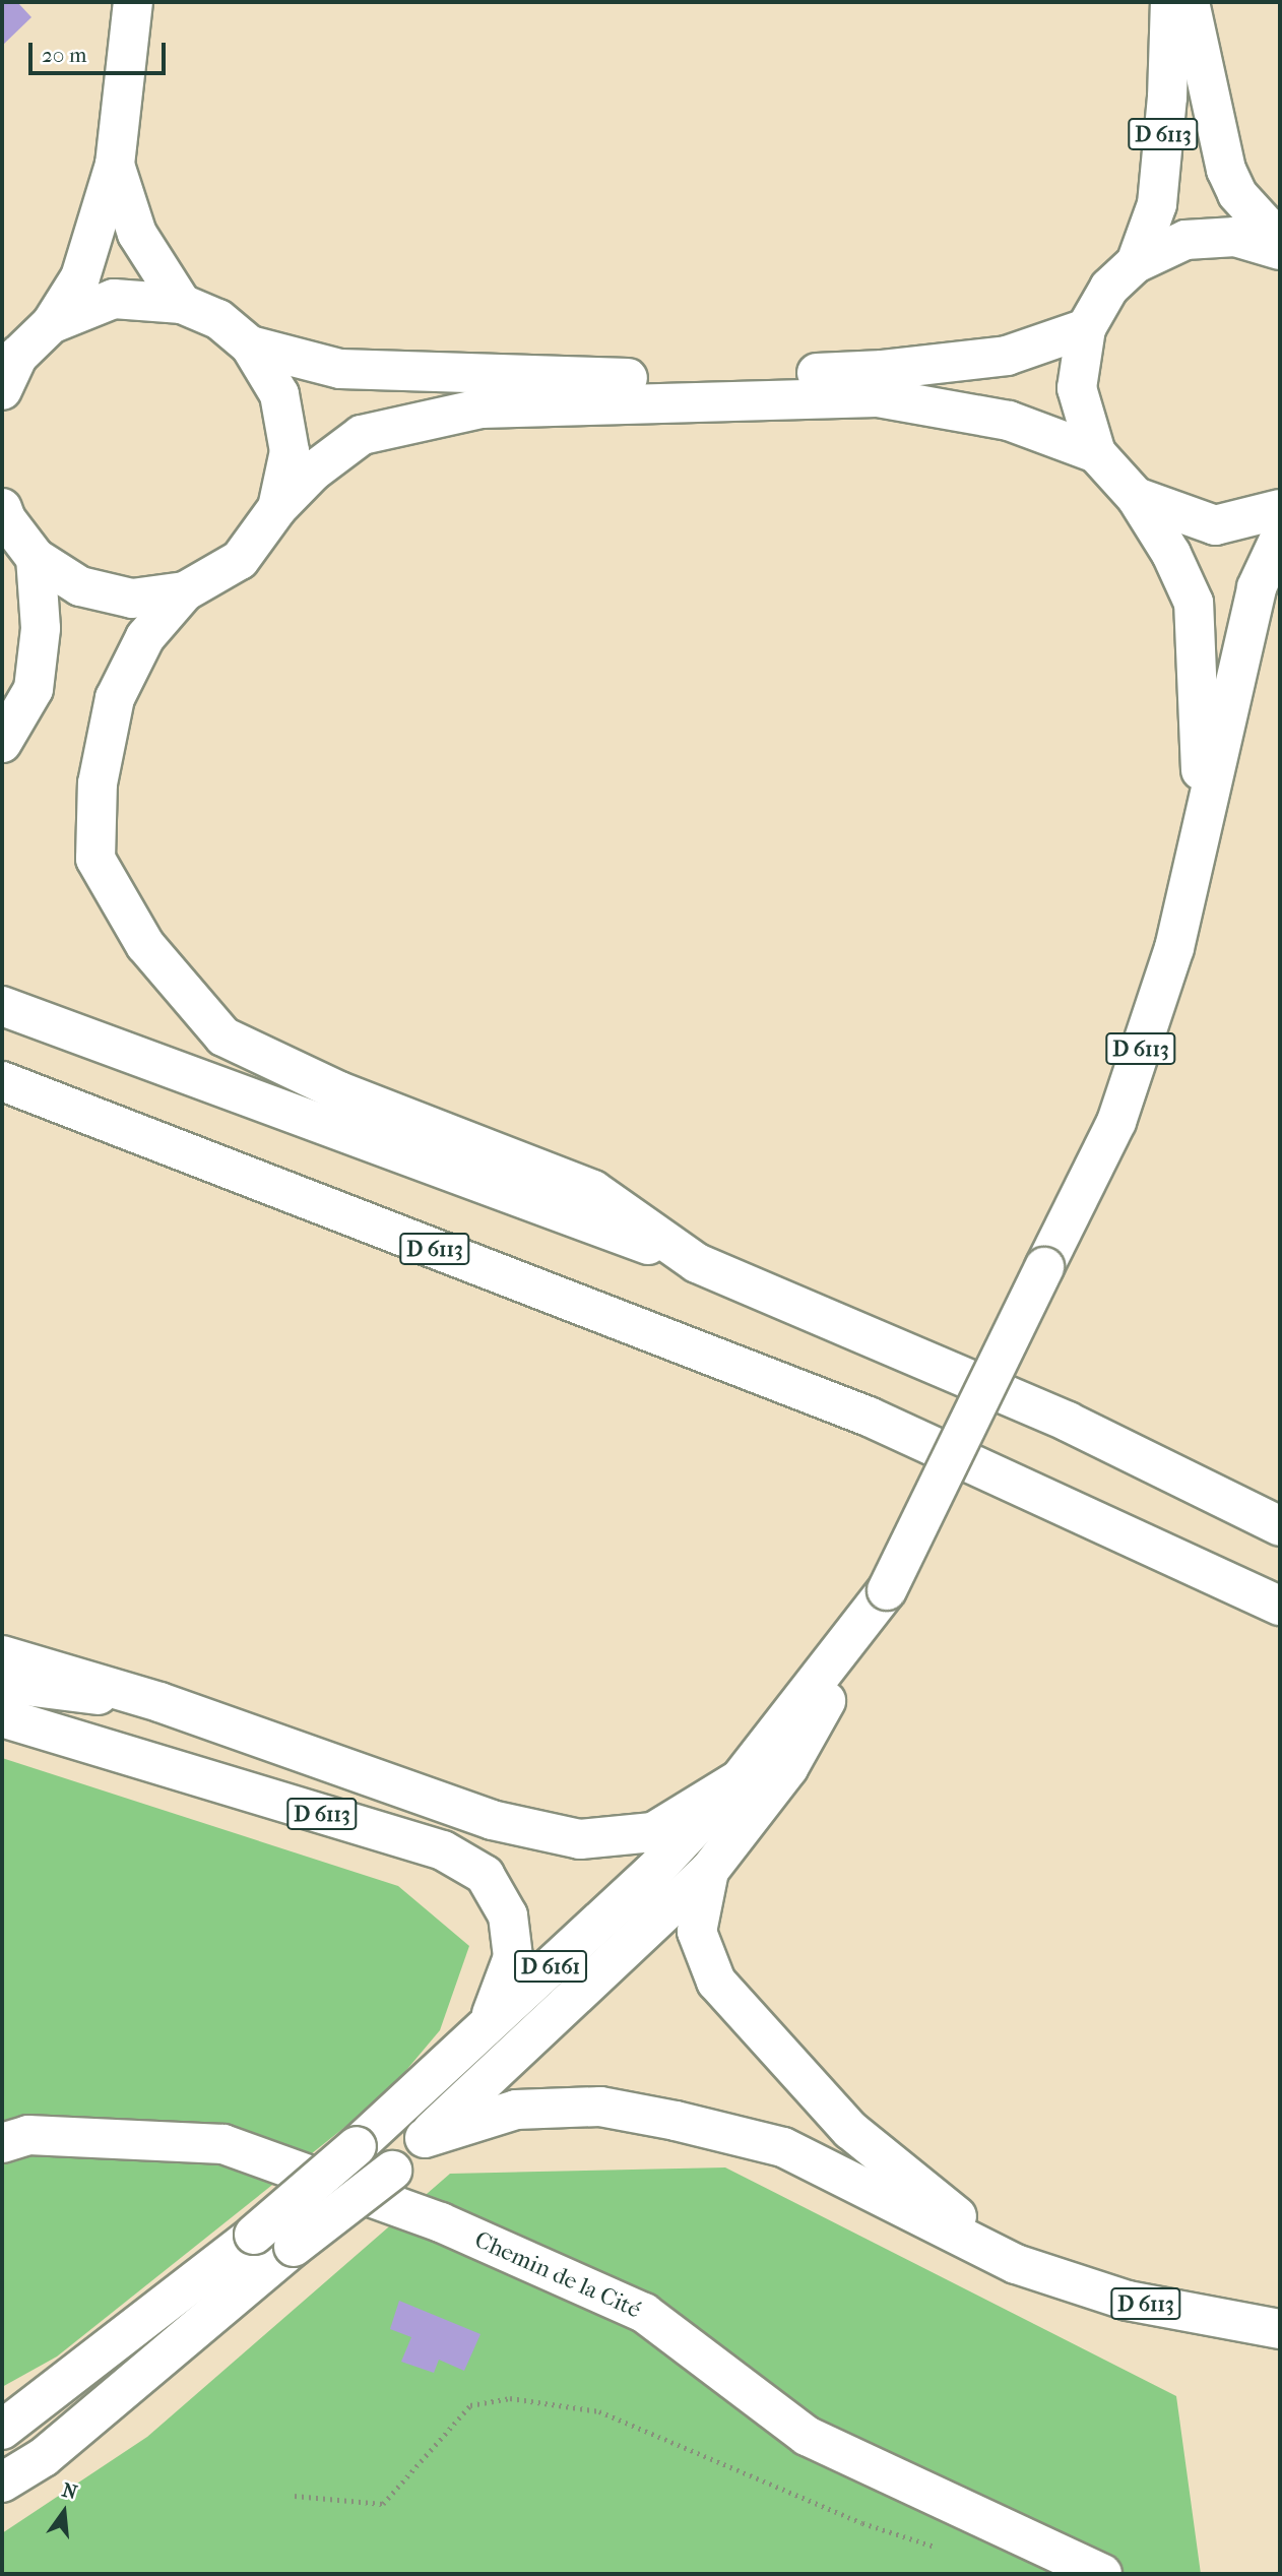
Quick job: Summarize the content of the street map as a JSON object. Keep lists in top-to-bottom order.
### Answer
{
  "streets": {
    "main road": ["D 6113", "D 6161", "Chemin de la Cité"]
  },
  "crossings": [
    ["D 6113", "D 6161"]
  ],
  "scale_bar": "20 m",
  "north": "top"
}
